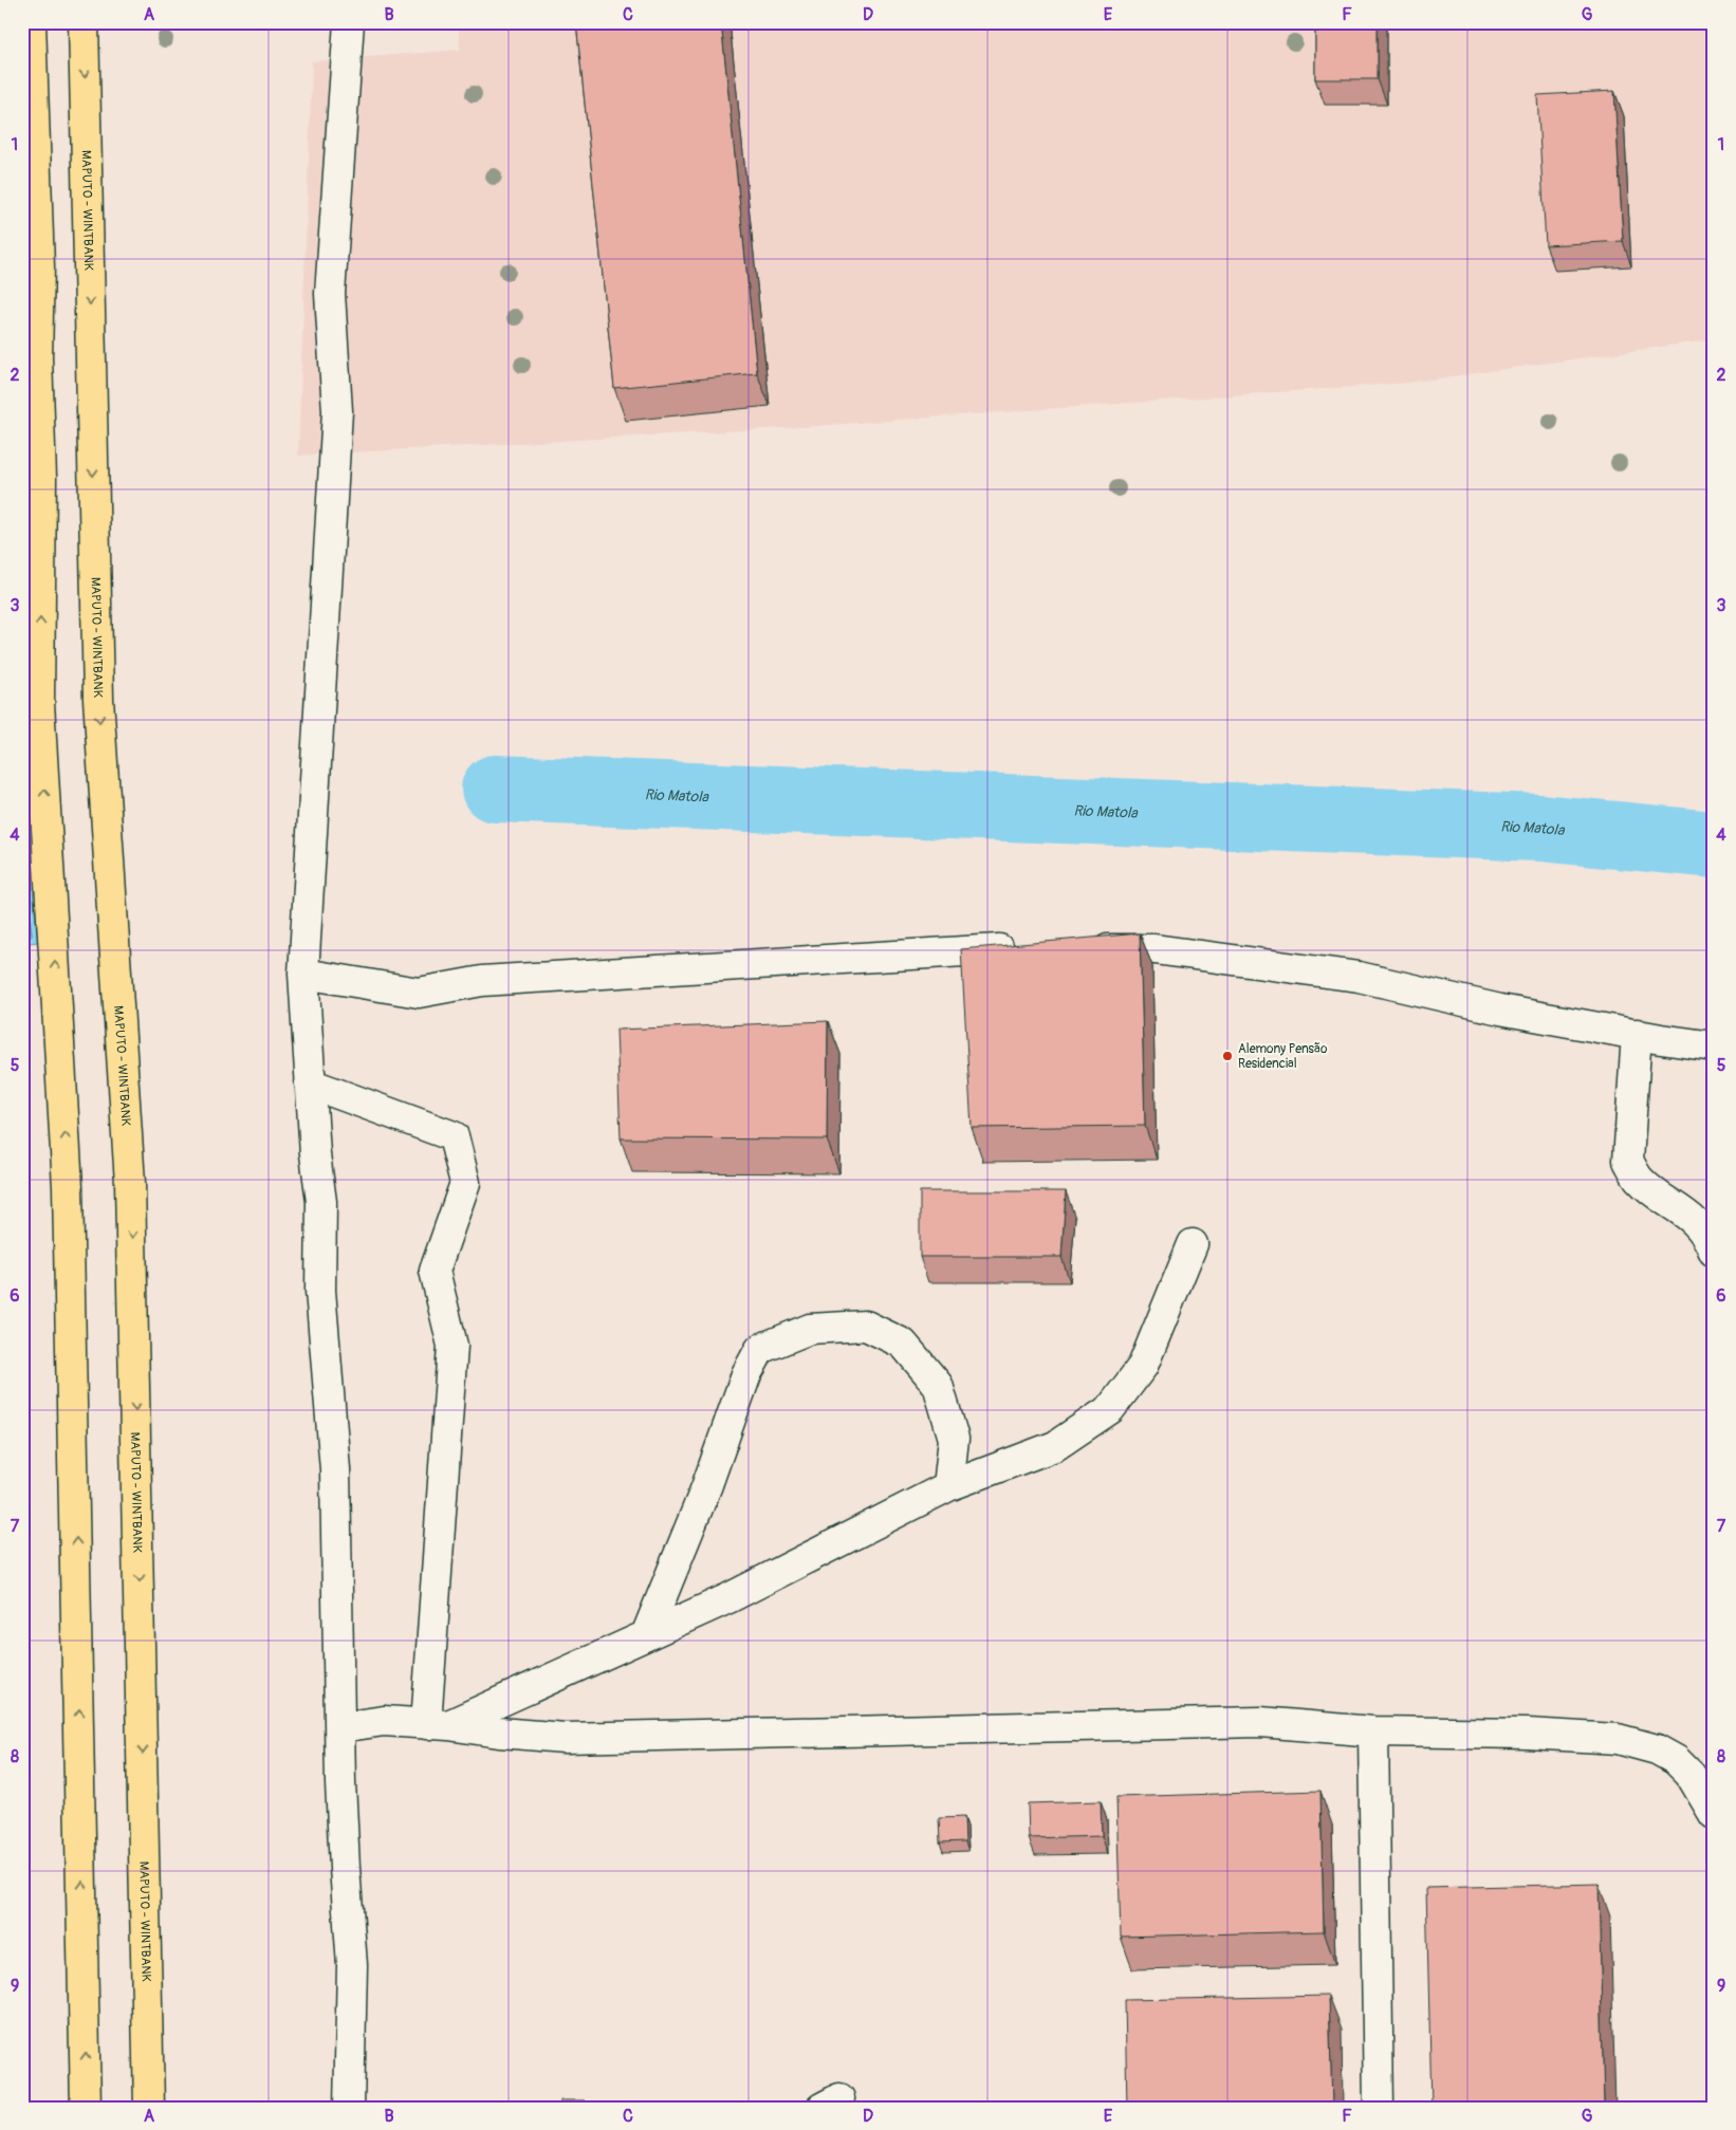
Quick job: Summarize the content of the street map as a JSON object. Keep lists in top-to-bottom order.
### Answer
{
  "streets": {
    "highway": ["MAPUTO - WINTBANK"]
  },
  "water": ["Rio Matola"],
  "places": ["Alemony Pensão Residencial"],
  "grid": {
    "columns": [
      "A",
      "B",
      "C",
      "D",
      "E",
      "F",
      "G"
    ],
    "rows": [
      "1",
      "2",
      "3",
      "4",
      "5",
      "6",
      "7",
      "8",
      "9"
    ]
  }
}
